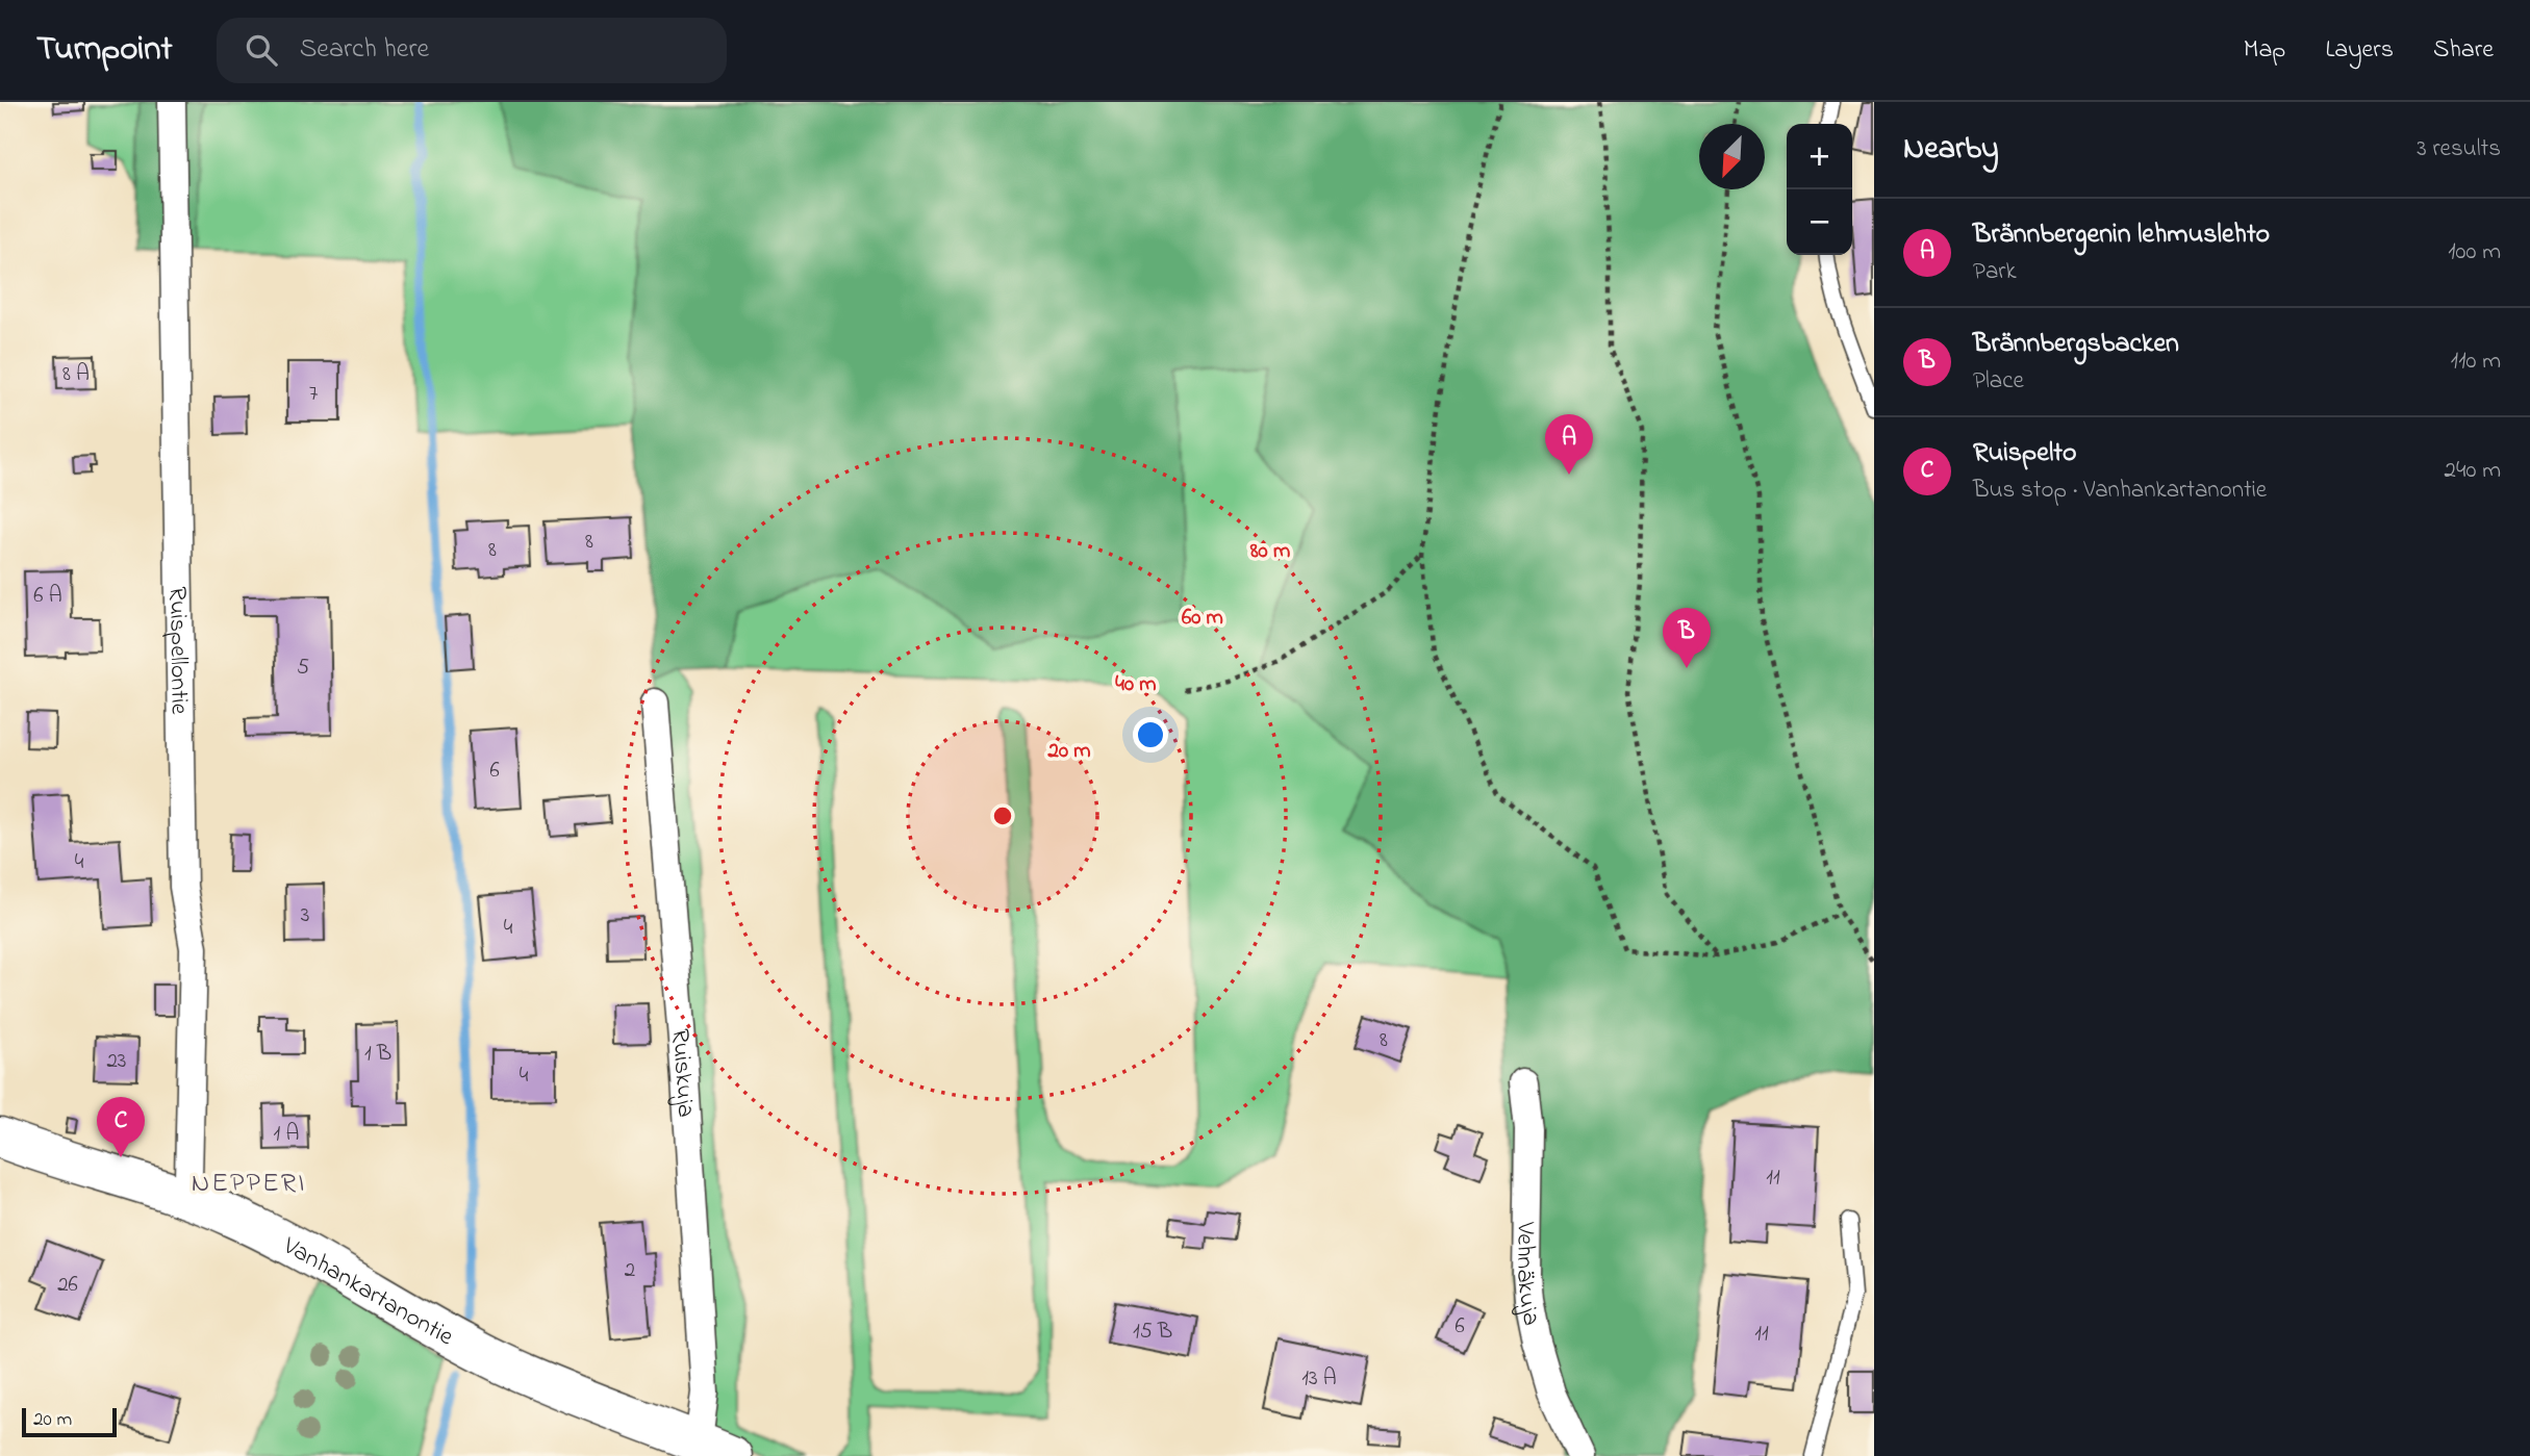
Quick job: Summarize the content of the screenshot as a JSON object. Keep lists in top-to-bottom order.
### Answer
{
  "streets": {
    "street": [
      "Ruispellontie",
      "Ruiskuja",
      "Vehnäkuja",
      "Vanhankartanontie"
    ]
  },
  "crossings": [
    ["Ruispellontie", "Vanhankartanontie"],
    ["Ruiskuja", "Vanhankartanontie"]
  ],
  "districts": ["NEPPERI"],
  "house_numbers": [
    "8 A",
    "7",
    "8",
    "8",
    "6 A",
    "5",
    "6",
    "4",
    "3",
    "4",
    "8",
    "1 B",
    "23",
    "4",
    "1 A",
    "11",
    "2",
    "26",
    "6",
    "15 B",
    "11",
    "13 A"
  ],
  "scale_bar": "20 m",
  "north": "bottom left",
  "page": {
    "header": "Turnpoint",
    "search": "Search here",
    "nav": ["Map", "Layers", "Share"],
    "heading": ["Nearby", "3 results"],
    "map_buttons": ["+", "−"],
    "list": [
      {
        "mark": "A",
        "name": "Brännbergenin lehmuslehto",
        "note": "Park",
        "value": "100 m"
      },
      {
        "mark": "B",
        "name": "Brännbergsbacken",
        "note": "Place",
        "value": "110 m"
      },
      {
        "mark": "C",
        "name": "Ruispelto",
        "note": "Bus stop · Vanhankartanontie",
        "value": "240 m"
      }
    ],
    "pins": ["A", "B", "C"],
    "scale": "20 m"
  },
  "rings": [
    "80 m",
    "60 m",
    "40 m",
    "20 m"
  ]
}
